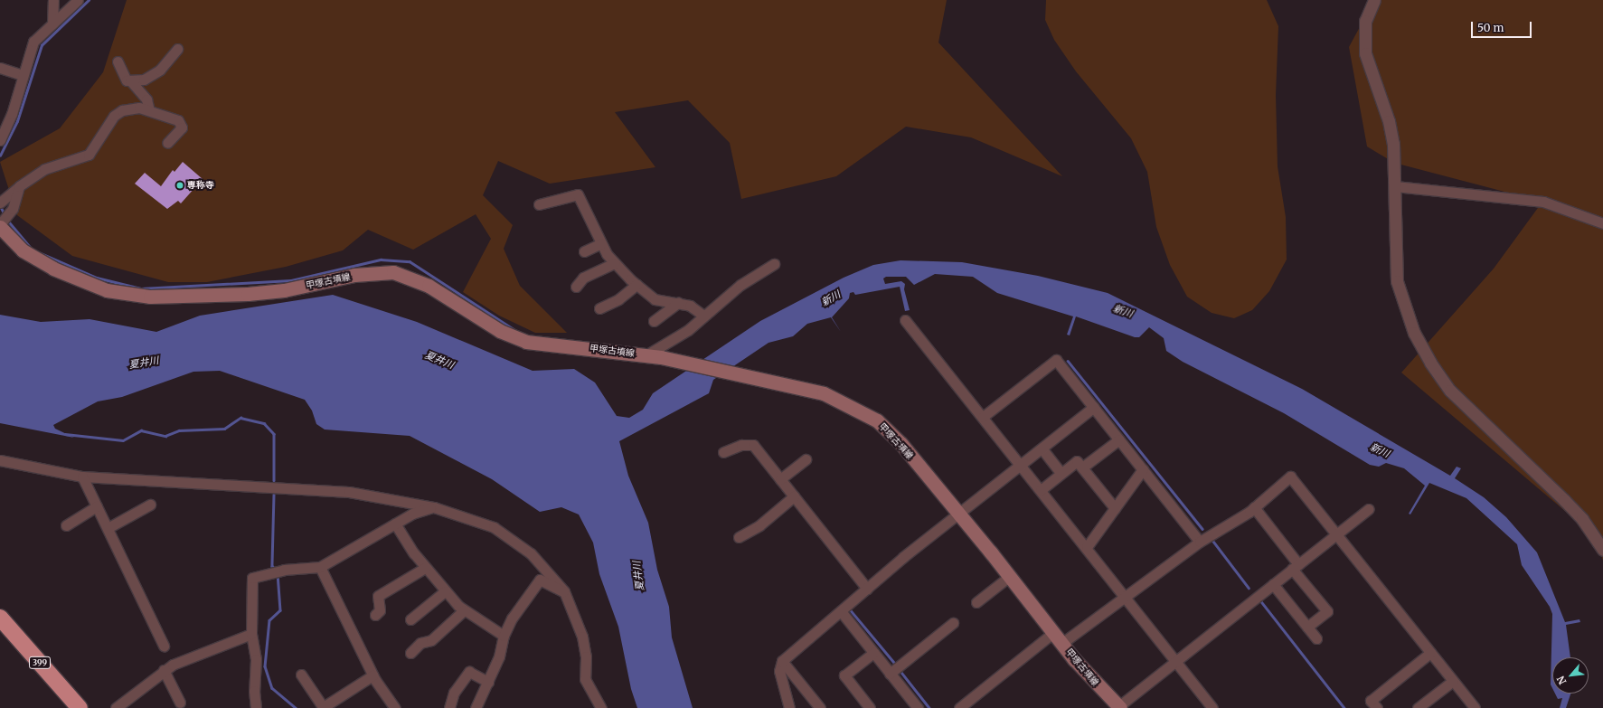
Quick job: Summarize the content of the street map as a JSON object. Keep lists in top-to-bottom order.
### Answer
{
  "streets": {
    "highway": ["399"],
    "main road": ["甲塚古墳線"]
  },
  "water": ["新川", "夏井川"],
  "places": ["専称寺"],
  "scale_bar": "50 m",
  "north": "bottom left"
}
